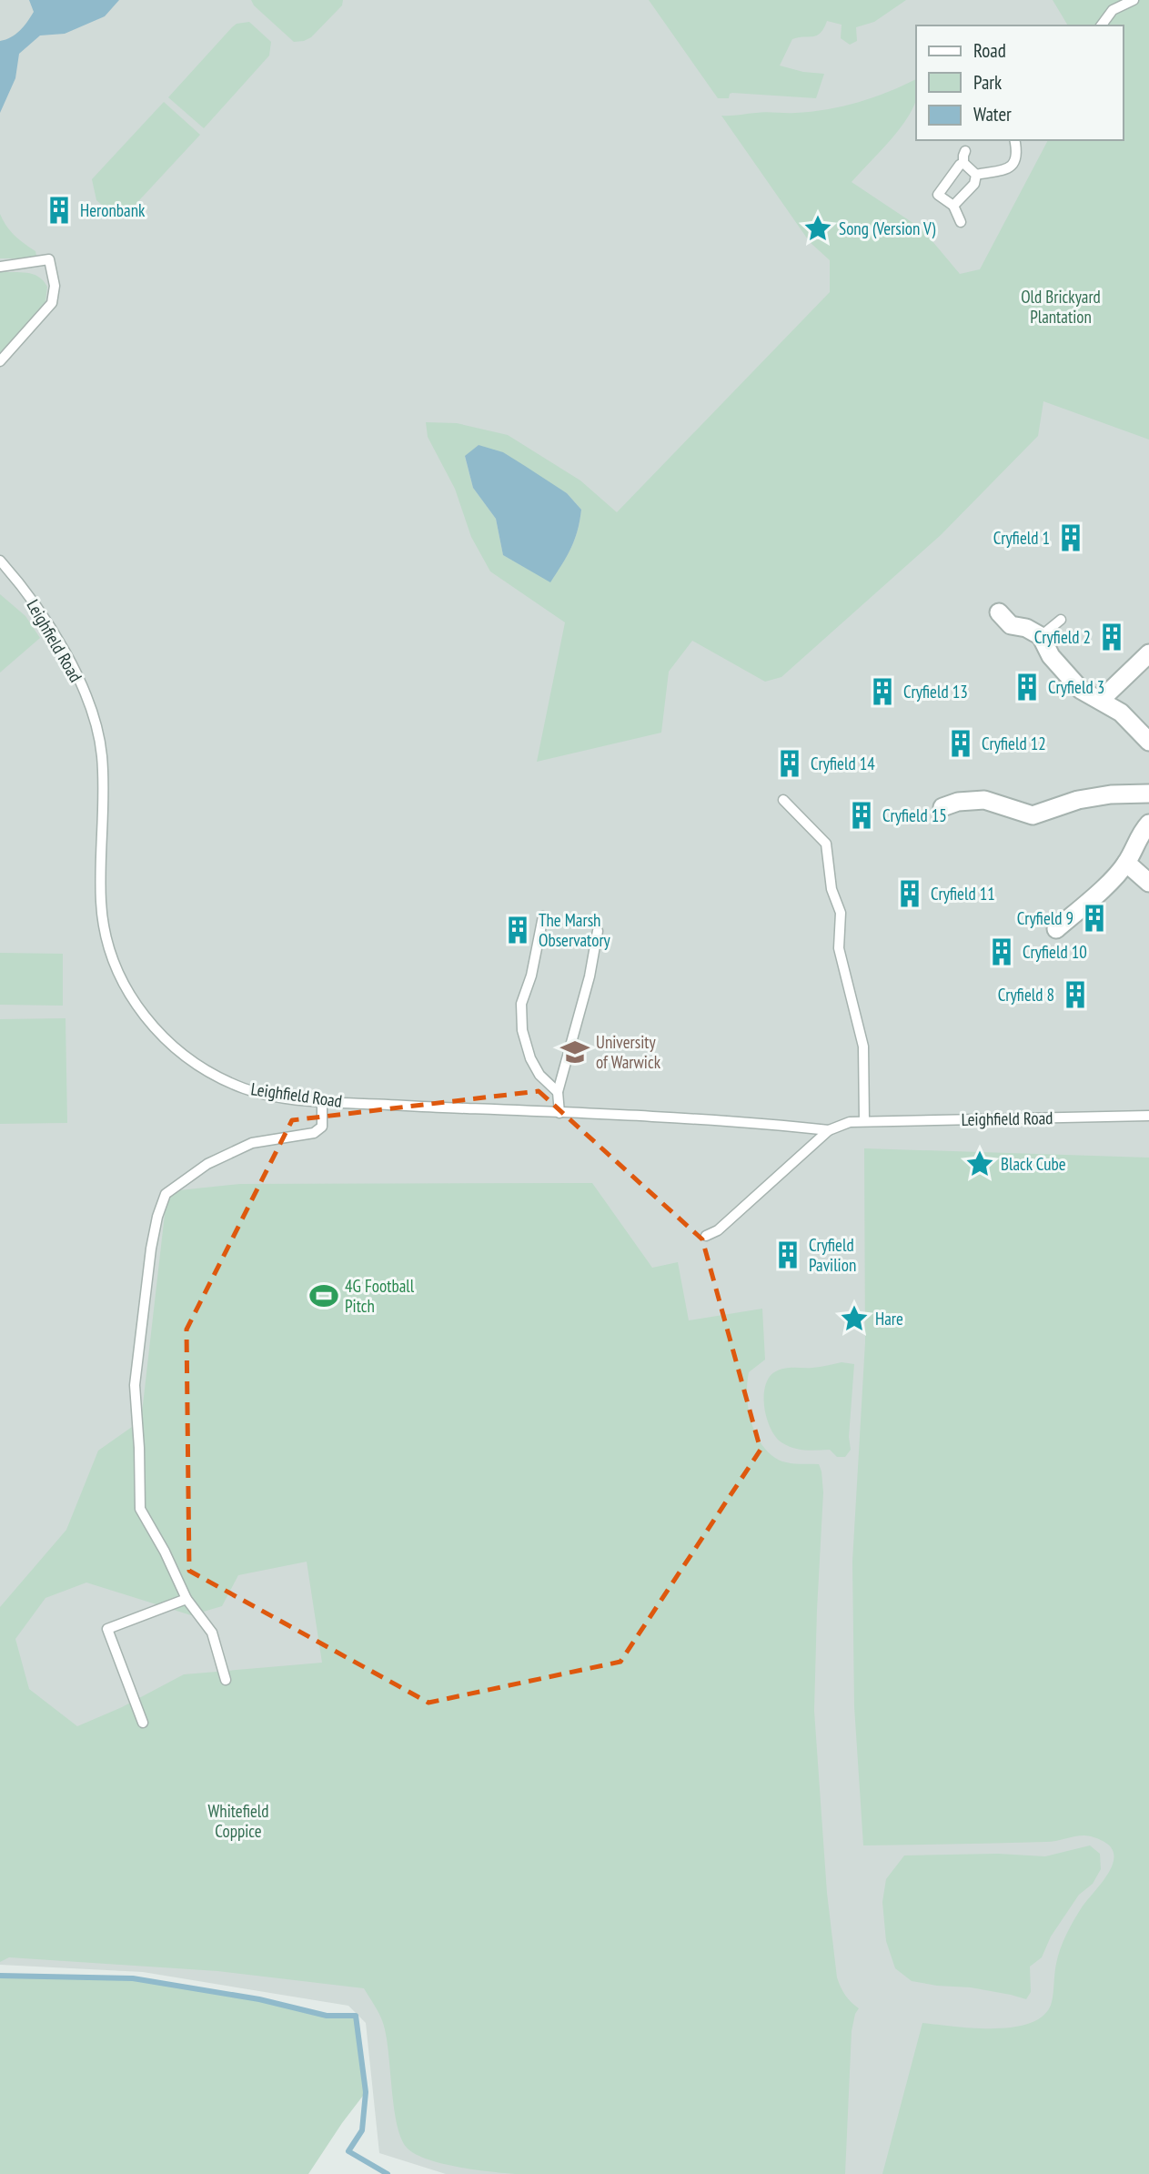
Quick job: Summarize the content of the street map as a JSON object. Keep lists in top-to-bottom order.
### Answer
{
  "streets": {
    "lane": ["Leighfield Road"]
  },
  "parks": ["Old Brickyard Plantation", "Whitefield Coppice"],
  "places": {
    "building": [
      "Heronbank",
      "Cryfield 1",
      "Cryfield 2",
      "Cryfield 3",
      "Cryfield 13",
      "Cryfield 12",
      "Cryfield 14",
      "Cryfield 15",
      "Cryfield 11",
      "Cryfield 9",
      "The Marsh Observatory",
      "Cryfield 10",
      "Cryfield 8",
      "Cryfield Pavilion"
    ],
    "place": ["Song (Version V)", "Black Cube", "Hare"],
    "school or university": ["University of Warwick"],
    "sports": ["4G Football Pitch"]
  },
  "legend": ["Road", "Park", "Water"]
}
